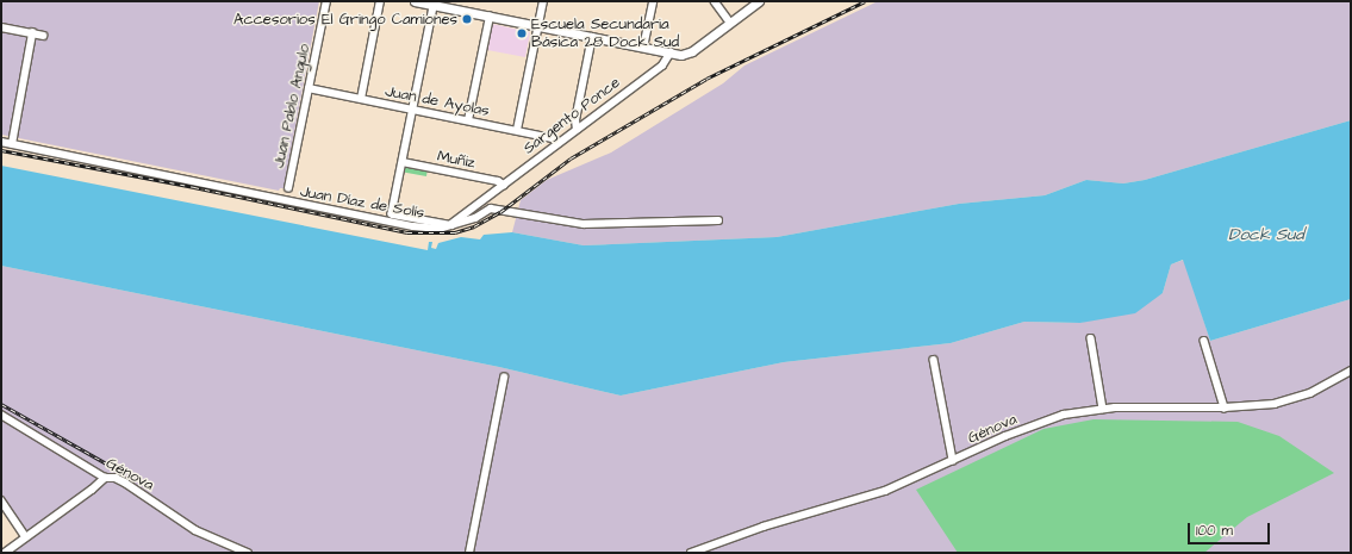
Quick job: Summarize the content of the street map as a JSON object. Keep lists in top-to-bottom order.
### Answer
{
  "streets": {
    "street": [
      "Juan de Ayolas",
      "Juan Pablo Angulo",
      "Sargento Ponce",
      "Muñiz",
      "Juan Díaz de Solís",
      "Génova"
    ]
  },
  "crossings": [
    ["Juan de Ayolas", "Juan Pablo Angulo"],
    ["Juan de Ayolas", "Sargento Ponce"],
    ["Sargento Ponce", "Muñiz"],
    ["Sargento Ponce", "Juan Díaz de Solís"]
  ],
  "water": ["Dock Sud"],
  "places": ["Accesorios El Gringo Camiones", "Escuela Secundaria Básica 28 Dock Sud"],
  "scale_bar": "100 m"
}
